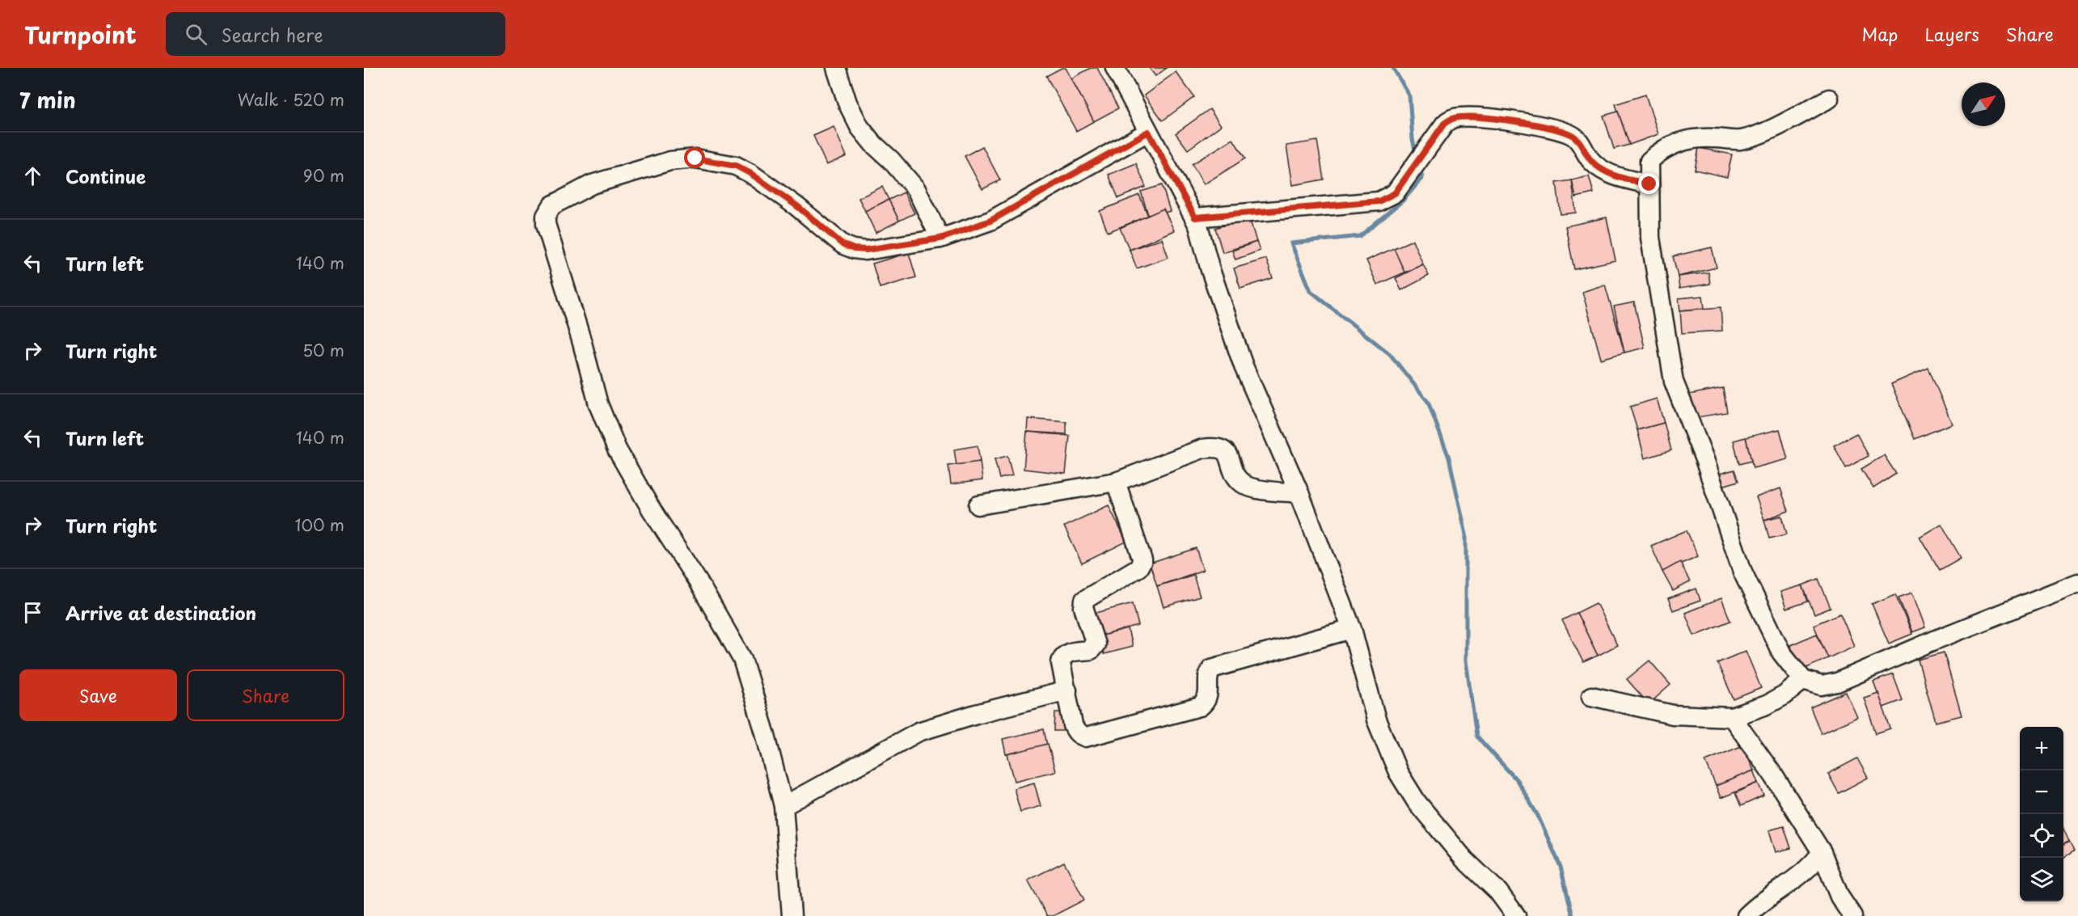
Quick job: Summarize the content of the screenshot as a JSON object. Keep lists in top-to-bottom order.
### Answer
{
  "north": "top right",
  "page": {
    "header": "Turnpoint",
    "search": "Search here",
    "nav": ["Map", "Layers", "Share"],
    "heading": ["7 min", "Walk · 520 m"],
    "list": [
      ["Continue", "90 m"],
      ["Turn left", "140 m"],
      ["Turn right", "50 m"],
      ["Turn left", "140 m"],
      ["Turn right", "100 m"],
      "Arrive at destination"
    ],
    "buttons": ["Save", "Share"],
    "map_buttons": ["+", "−"]
  }
}
